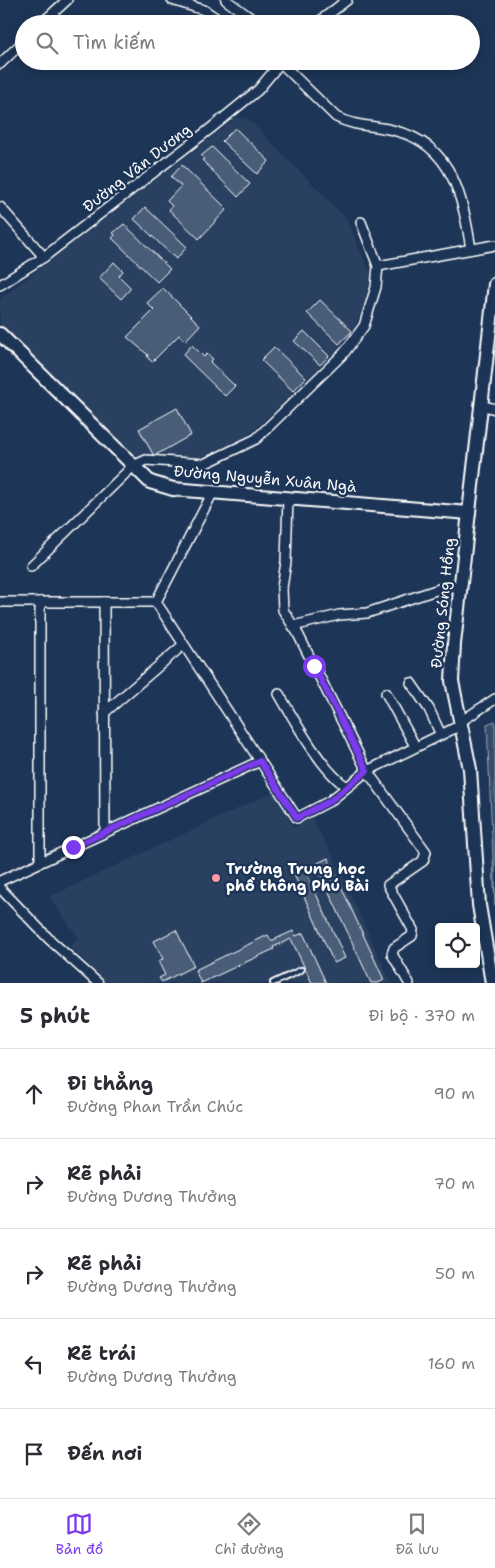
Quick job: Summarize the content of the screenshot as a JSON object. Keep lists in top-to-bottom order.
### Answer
{
  "streets": {
    "street": ["Đường Vân Dương", "Đường Nguyễn Xuân Ngà", "Đường Sóng Hồng"]
  },
  "crossings": [
    ["Đường Nguyễn Xuân Ngà", "Đường Sóng Hồng"]
  ],
  "places": ["Trường Trung học phổ thông Phú Bài"],
  "page": {
    "search": "Tìm kiếm",
    "heading": ["5 phút", "Đi bộ · 370 m"],
    "list": [
      ["Đi thẳng", "Đường Phan Trần Chúc", "90 m"],
      ["Rẽ phải", "Đường Dương Thưởng", "70 m"],
      ["Rẽ phải", "Đường Dương Thưởng", "50 m"],
      ["Rẽ trái", "Đường Dương Thưởng", "160 m"],
      "Đến nơi"
    ],
    "nav": ["Bản đồ", "Chỉ đường", "Đã lưu"]
  }
}
